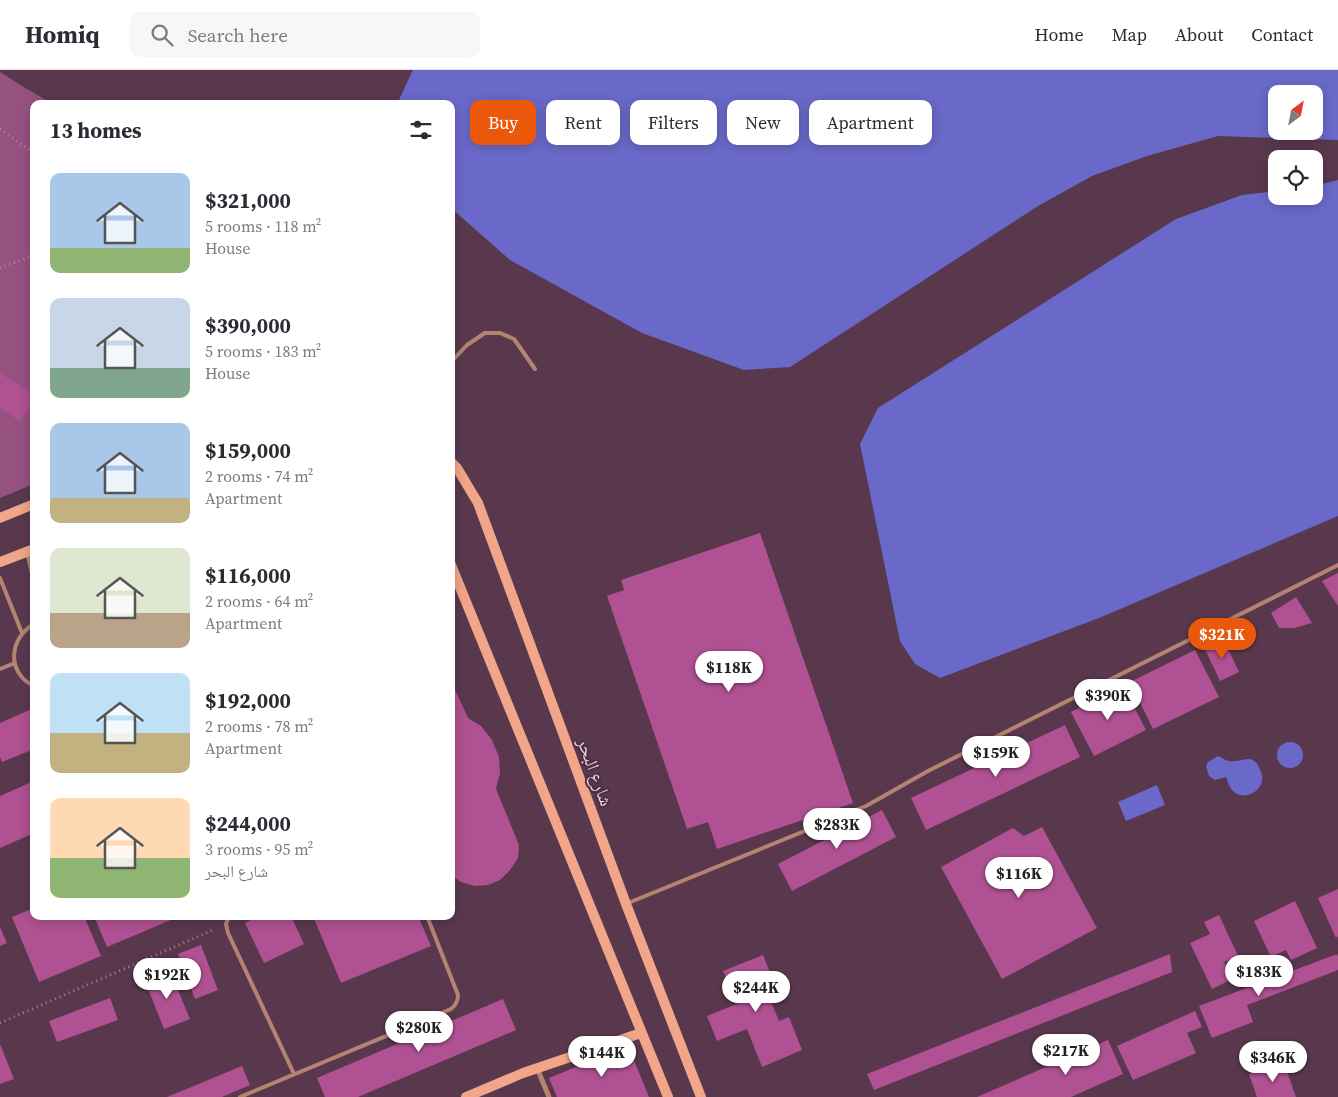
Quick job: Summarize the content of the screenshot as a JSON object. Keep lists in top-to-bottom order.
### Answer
{
  "streets": {
    "main road": ["شارع البحر"]
  },
  "north": "top right",
  "page": {
    "header": "Homiq",
    "search": "Search here",
    "nav": [
      "Home",
      "Map",
      "About",
      "Contact"
    ],
    "chip": [
      "Buy",
      "Rent",
      "Filters",
      "New",
      "Apartment"
    ],
    "heading": "13 homes",
    "list": [
      {
        "name": "$321,000",
        "note": "5 rooms · 118 m² · House"
      },
      {
        "name": "$390,000",
        "note": "5 rooms · 183 m² · House"
      },
      {
        "name": "$159,000",
        "note": "2 rooms · 74 m² · Apartment"
      },
      {
        "name": "$116,000",
        "note": "2 rooms · 64 m² · Apartment"
      },
      {
        "name": "$192,000",
        "note": "2 rooms · 78 m² · Apartment"
      },
      {
        "name": "$244,000",
        "note": "3 rooms · 95 m² · شارع البحر"
      }
    ],
    "price": [
      "$321K",
      "$118K",
      "$390K",
      "$159K",
      "$283K",
      "$116K",
      "$183K",
      "$192K",
      "$244K",
      "$280K",
      "$217K",
      "$144K",
      "$346K"
    ]
  }
}
